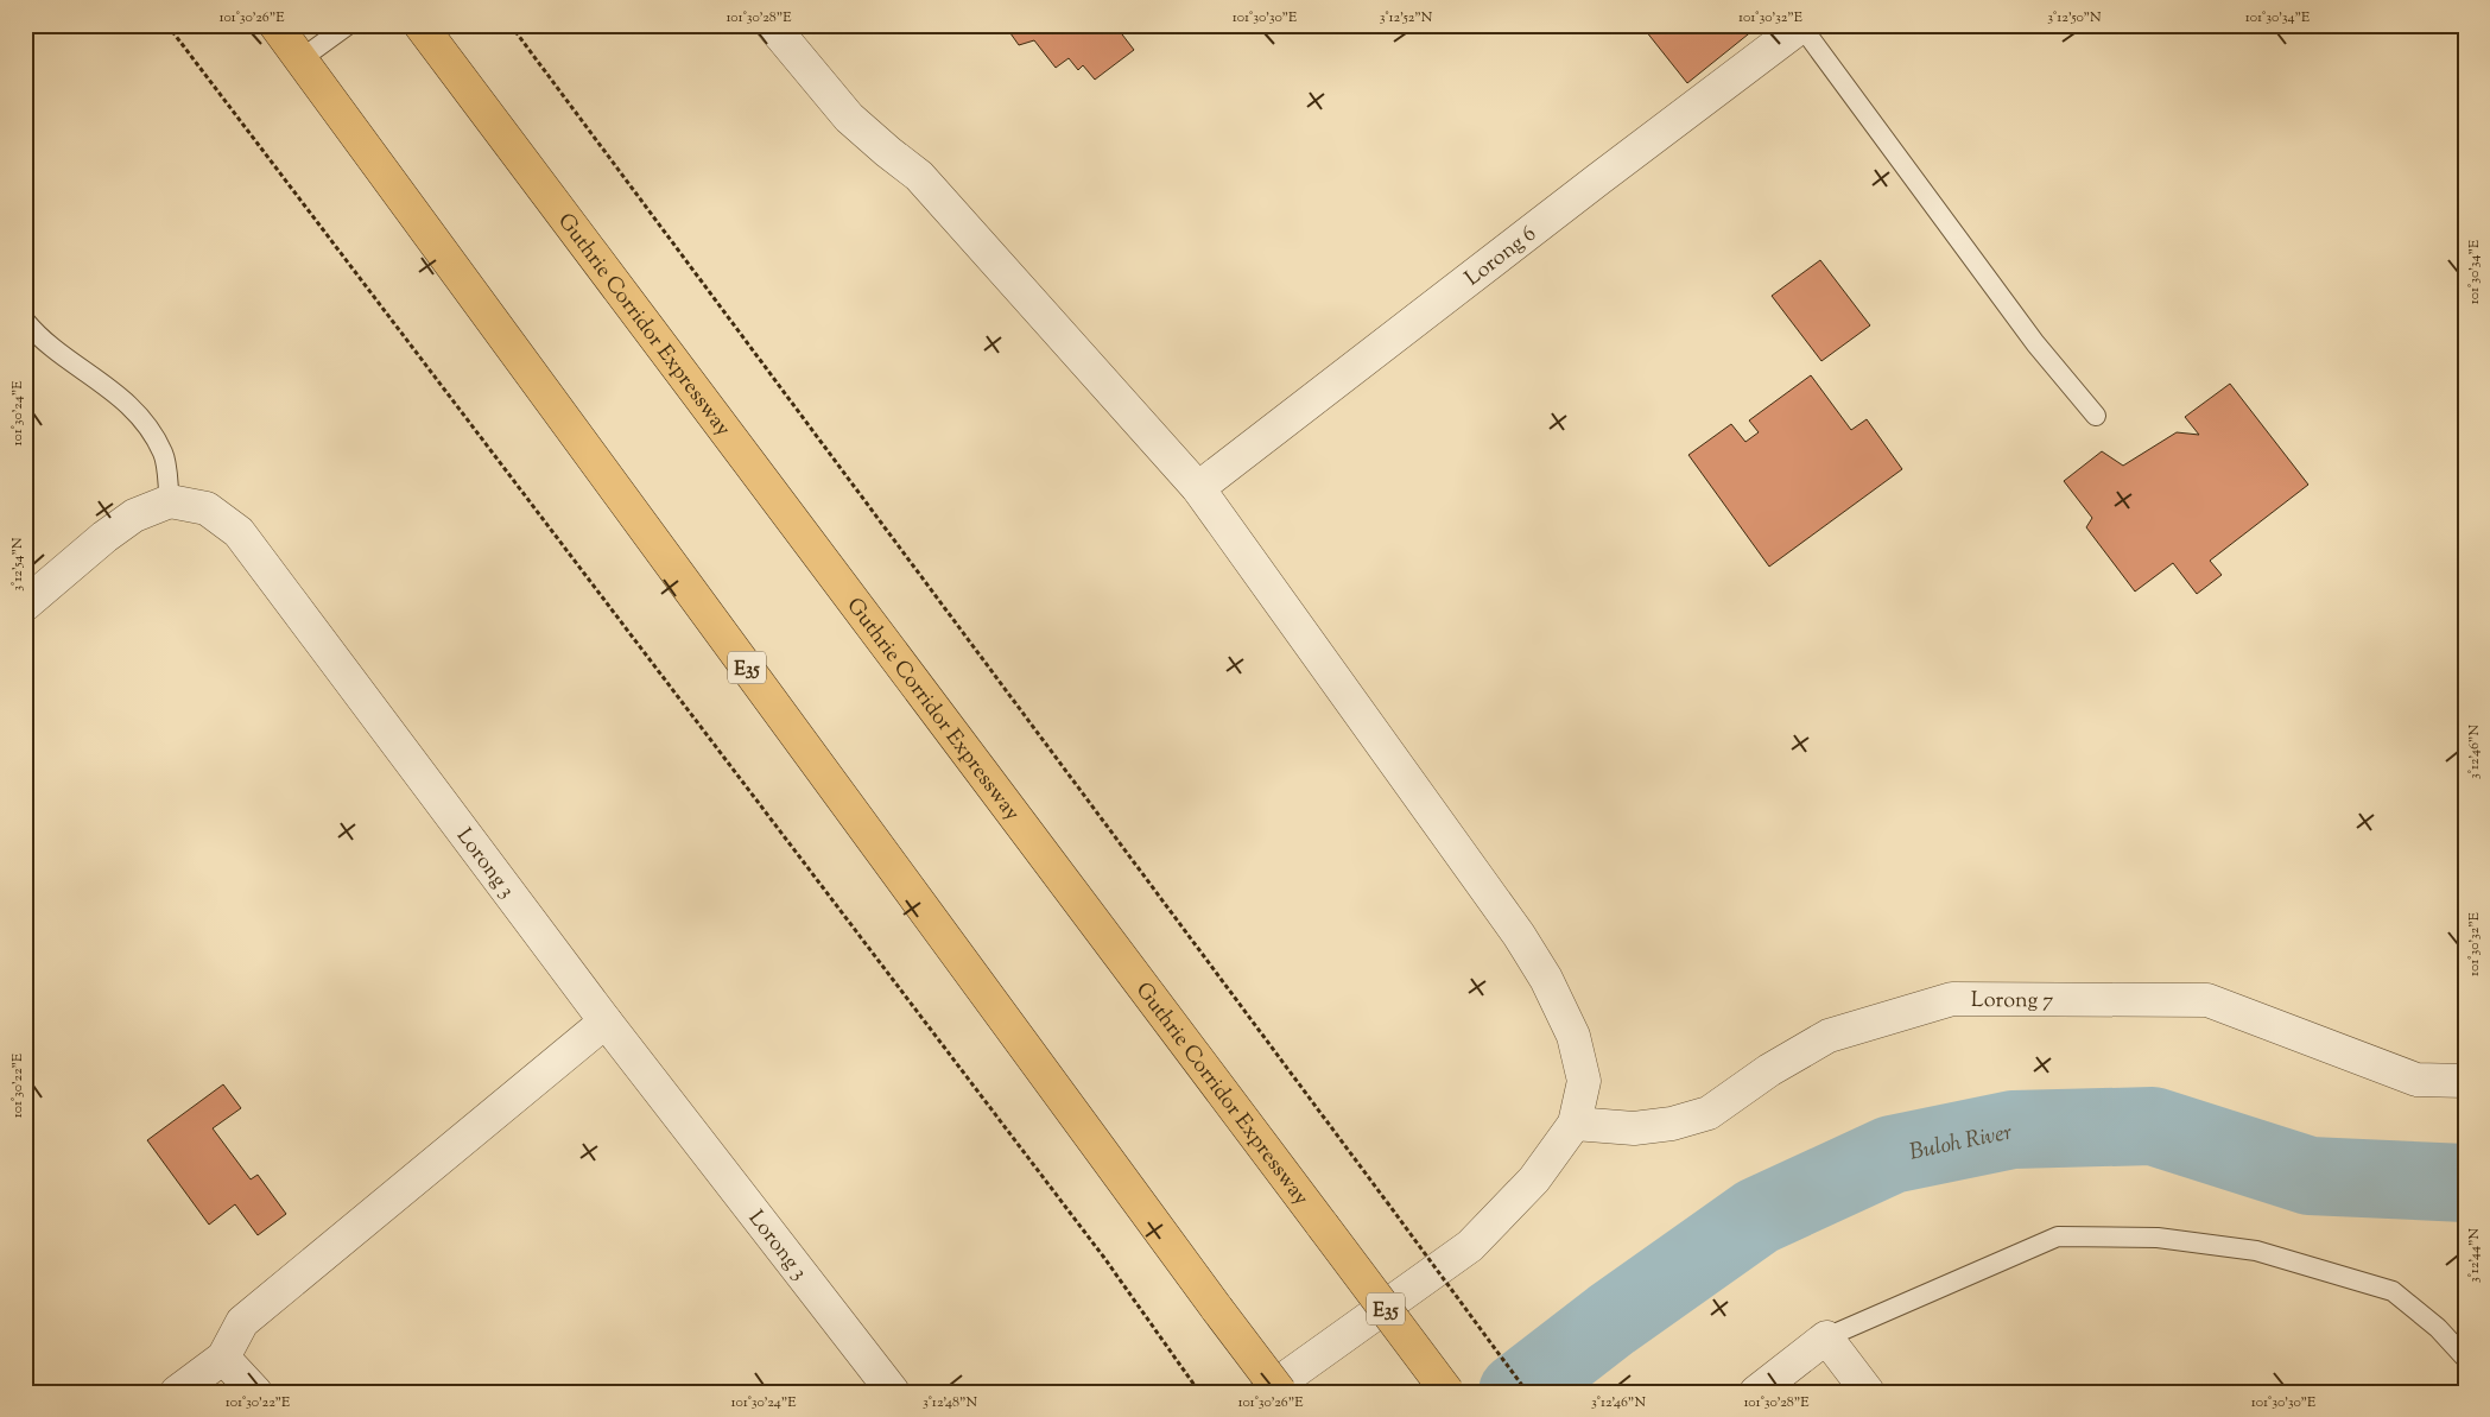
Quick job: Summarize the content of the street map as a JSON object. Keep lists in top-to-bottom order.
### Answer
{
  "streets": {
    "highway": ["Guthrie Corridor Expressway", "E35"],
    "street": ["Lorong 6", "Lorong 3", "Lorong 7"]
  },
  "water": ["Buloh River"],
  "coordinates": [
    "101°30'26\"E",
    "101°30'28\"E",
    "101°30'30\"E",
    "3°12'52\"N",
    "101°30'32\"E",
    "3°12'50\"N",
    "101°30'34\"E",
    "101°30'24\"E",
    "3°12'54\"N",
    "3°12'46\"N",
    "101°30'22\"E",
    "3°12'44\"N",
    "3°12'48\"N"
  ]
}
